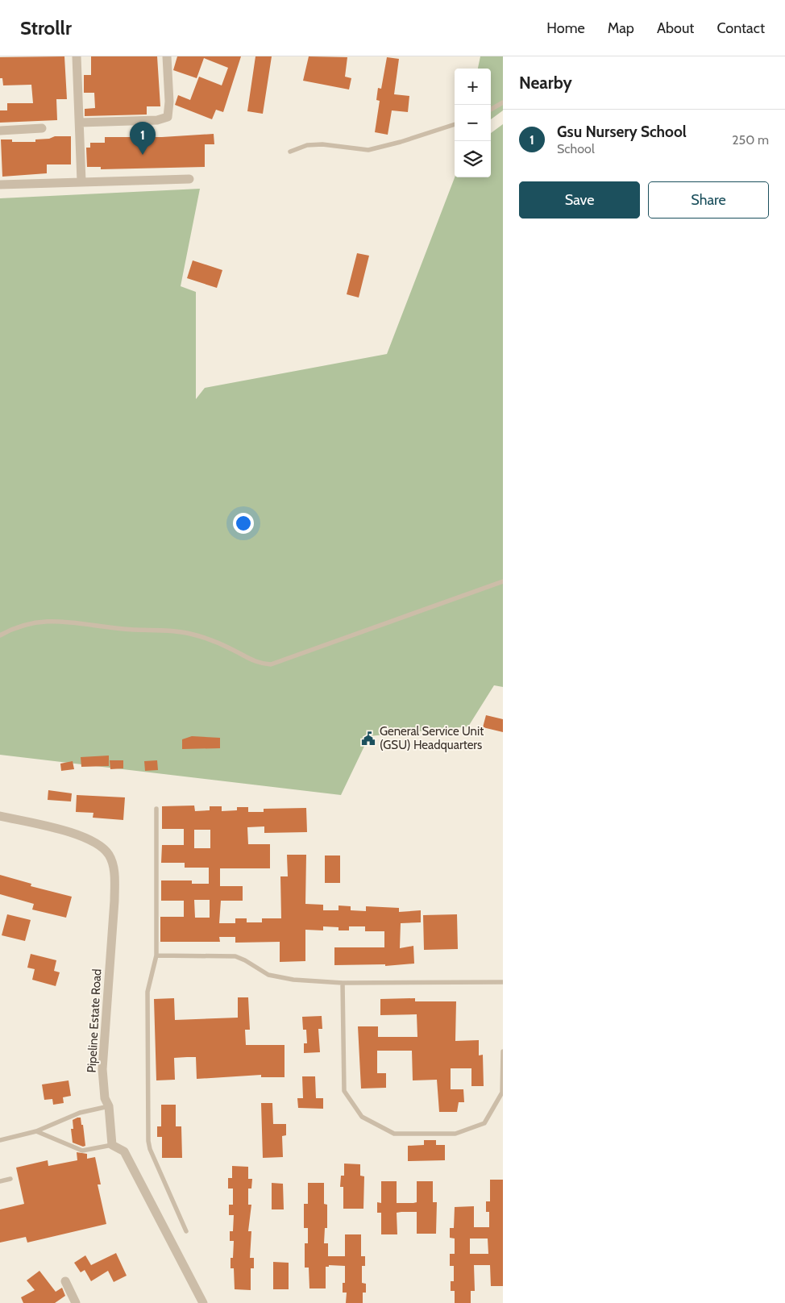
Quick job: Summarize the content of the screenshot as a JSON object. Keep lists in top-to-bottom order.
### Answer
{
  "streets": {
    "street": ["Pipeline Estate Road"]
  },
  "places": {
    "public building": ["General Service Unit (GSU) Headquarters"]
  },
  "page": {
    "header": "Strollr",
    "nav": [
      "Home",
      "Map",
      "About",
      "Contact"
    ],
    "heading": "Nearby",
    "map_buttons": ["+", "−"],
    "list": [
      {
        "mark": "1",
        "name": "Gsu Nursery School",
        "note": "School",
        "value": "250 m"
      }
    ],
    "pins": "1",
    "buttons": ["Save", "Share"]
  }
}
